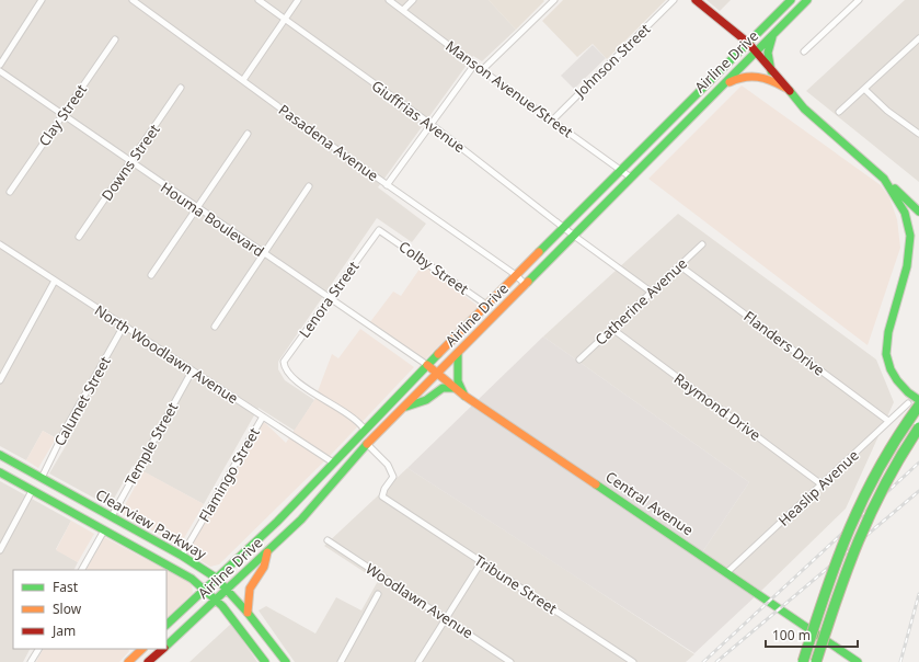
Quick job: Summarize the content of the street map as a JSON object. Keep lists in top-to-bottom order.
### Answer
{
  "streets": {
    "main road": ["Airline Drive", "Central Avenue", "Clearview Parkway"],
    "street": [
      "Johnson Street",
      "Manson Avenue/Street",
      "Clay Street",
      "Giuffrias Avenue",
      "Pasadena Avenue",
      "Downs Street",
      "Houma Boulevard",
      "Colby Street",
      "Lenora Street",
      "Catherine Avenue",
      "Flanders Drive",
      "North Woodlawn Avenue",
      "Calumet Street",
      "Raymond Drive",
      "Temple Street",
      "Flamingo Street",
      "Heaslip Avenue",
      "Tribune Street",
      "Woodlawn Avenue"
    ]
  },
  "crossings": [
    ["Johnson Street", "Manson Avenue/Street"],
    ["Airline Drive", "Manson Avenue/Street"],
    ["Airline Drive", "Giuffrias Avenue"],
    ["Airline Drive", "Pasadena Avenue"],
    ["Airline Drive", "Houma Boulevard"],
    ["Airline Drive", "Colby Street"],
    ["Airline Drive", "Lenora Street"],
    ["Airline Drive", "North Woodlawn Avenue"],
    ["Airline Drive", "Central Avenue"],
    ["Airline Drive", "Clearview Parkway"],
    ["Airline Drive", "Tribune Street"],
    ["Clay Street", "Houma Boulevard"],
    ["Giuffrias Avenue", "Catherine Avenue"],
    ["Downs Street", "Houma Boulevard"],
    ["Houma Boulevard", "Lenora Street"],
    ["Houma Boulevard", "Central Avenue"],
    ["Colby Street", "Lenora Street"],
    ["Catherine Avenue", "Flanders Drive"],
    ["Catherine Avenue", "Raymond Drive"],
    ["Flanders Drive", "Heaslip Avenue"],
    ["North Woodlawn Avenue", "Calumet Street"],
    ["North Woodlawn Avenue", "Temple Street"],
    ["North Woodlawn Avenue", "Flamingo Street"],
    ["Calumet Street", "Clearview Parkway"],
    ["Raymond Drive", "Heaslip Avenue"],
    ["Temple Street", "Clearview Parkway"],
    ["Flamingo Street", "Clearview Parkway"],
    ["Heaslip Avenue", "Central Avenue"]
  ],
  "legend": ["Fast", "Slow", "Jam"],
  "scale_bar": "100 m"
}
